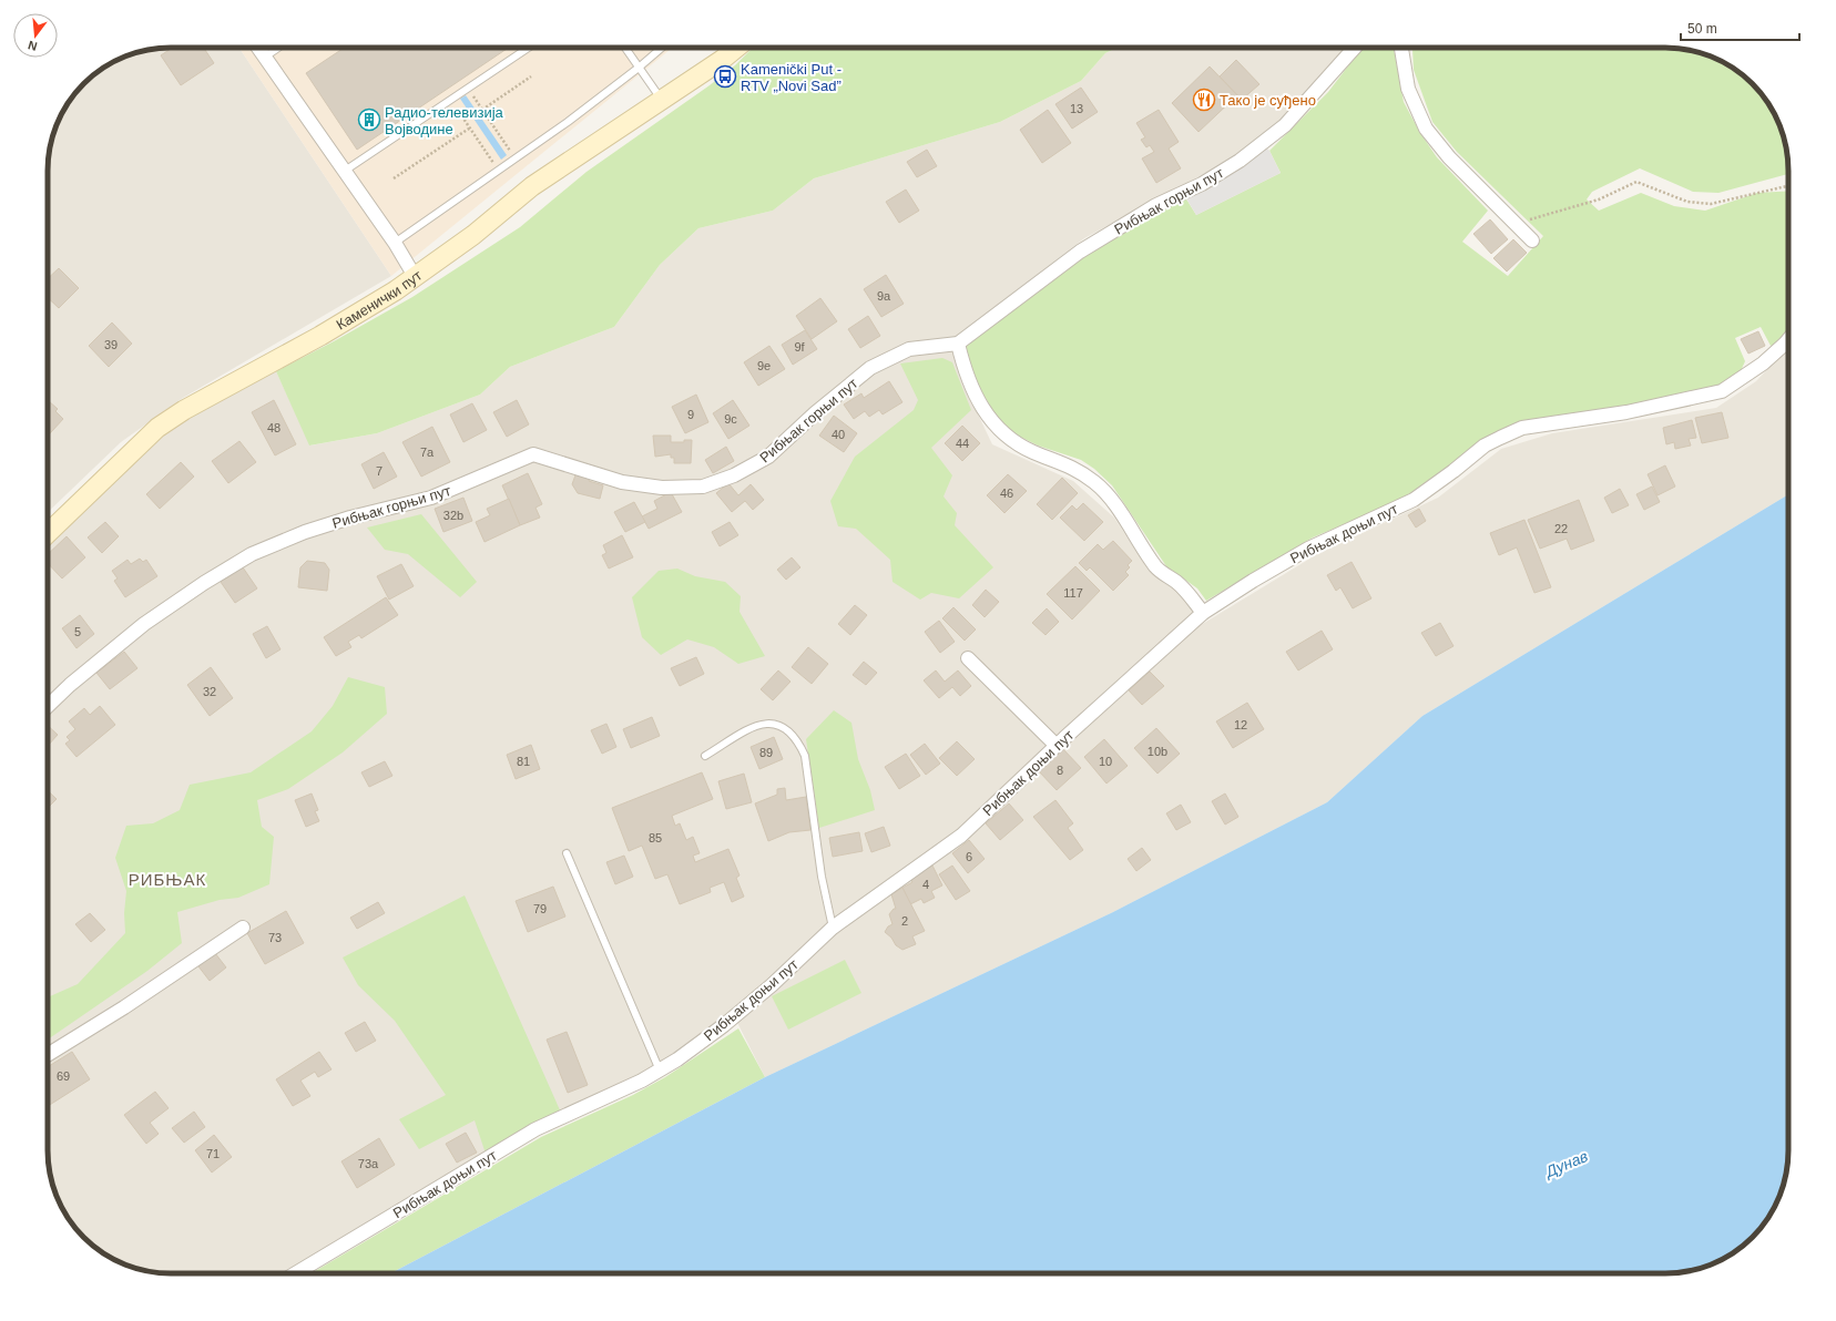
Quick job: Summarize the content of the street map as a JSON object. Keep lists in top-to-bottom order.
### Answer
{
  "streets": {
    "main road": ["Каменички пут"],
    "street": ["Рибњак горњи пут", "Рибњак доњи пут"]
  },
  "districts": ["РИБЊАК"],
  "water": ["Дунав"],
  "places": {
    "bus stop": ["Kamenički Put - RTV „Novi Sad”"],
    "restaurant": ["Тако је суђено"],
    "building": ["Радио-телевизија Војводине"]
  },
  "house_numbers": [
    "13",
    "9a",
    "39",
    "9f",
    "9e",
    "9",
    "9c",
    "48",
    "40",
    "44",
    "7a",
    "7",
    "46",
    "32b",
    "22",
    "117",
    "5",
    "32",
    "12",
    "10b",
    "89",
    "81",
    "10",
    "8",
    "85",
    "6",
    "4",
    "79",
    "2",
    "73",
    "69",
    "71",
    "73a"
  ],
  "scale_bar": "50 m",
  "north": "bottom"
}
